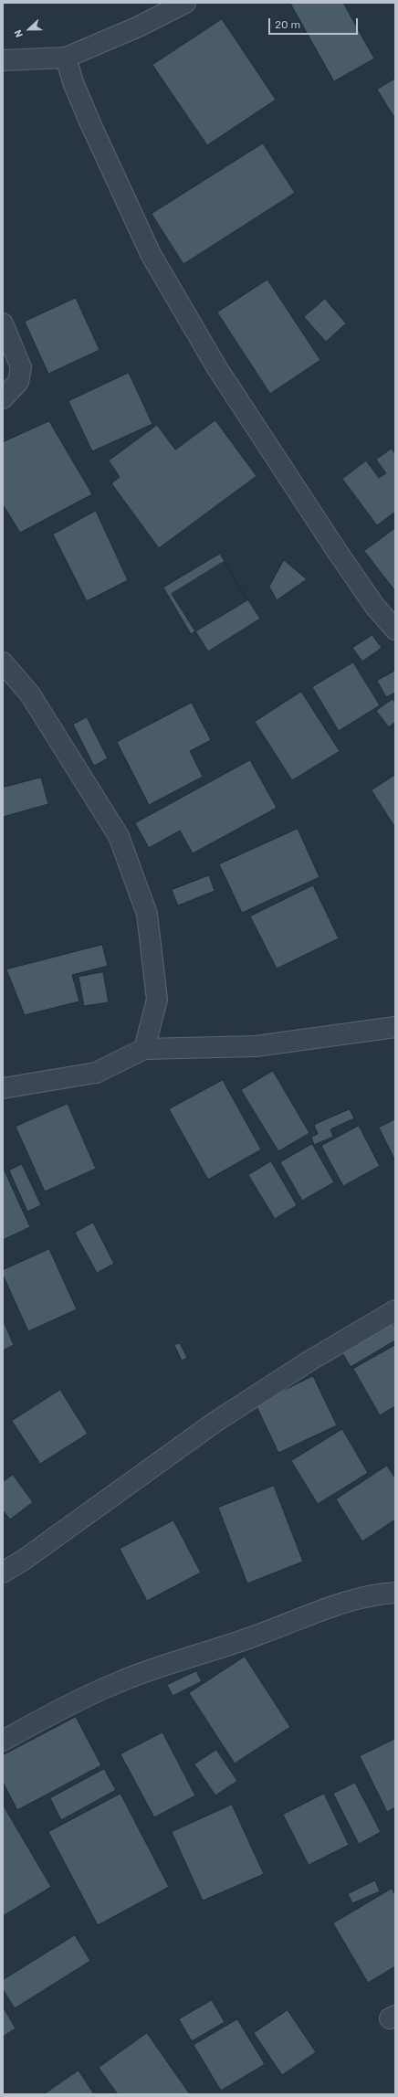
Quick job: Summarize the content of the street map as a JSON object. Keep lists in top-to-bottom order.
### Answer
{
  "scale_bar": "20 m",
  "north": "left"
}
